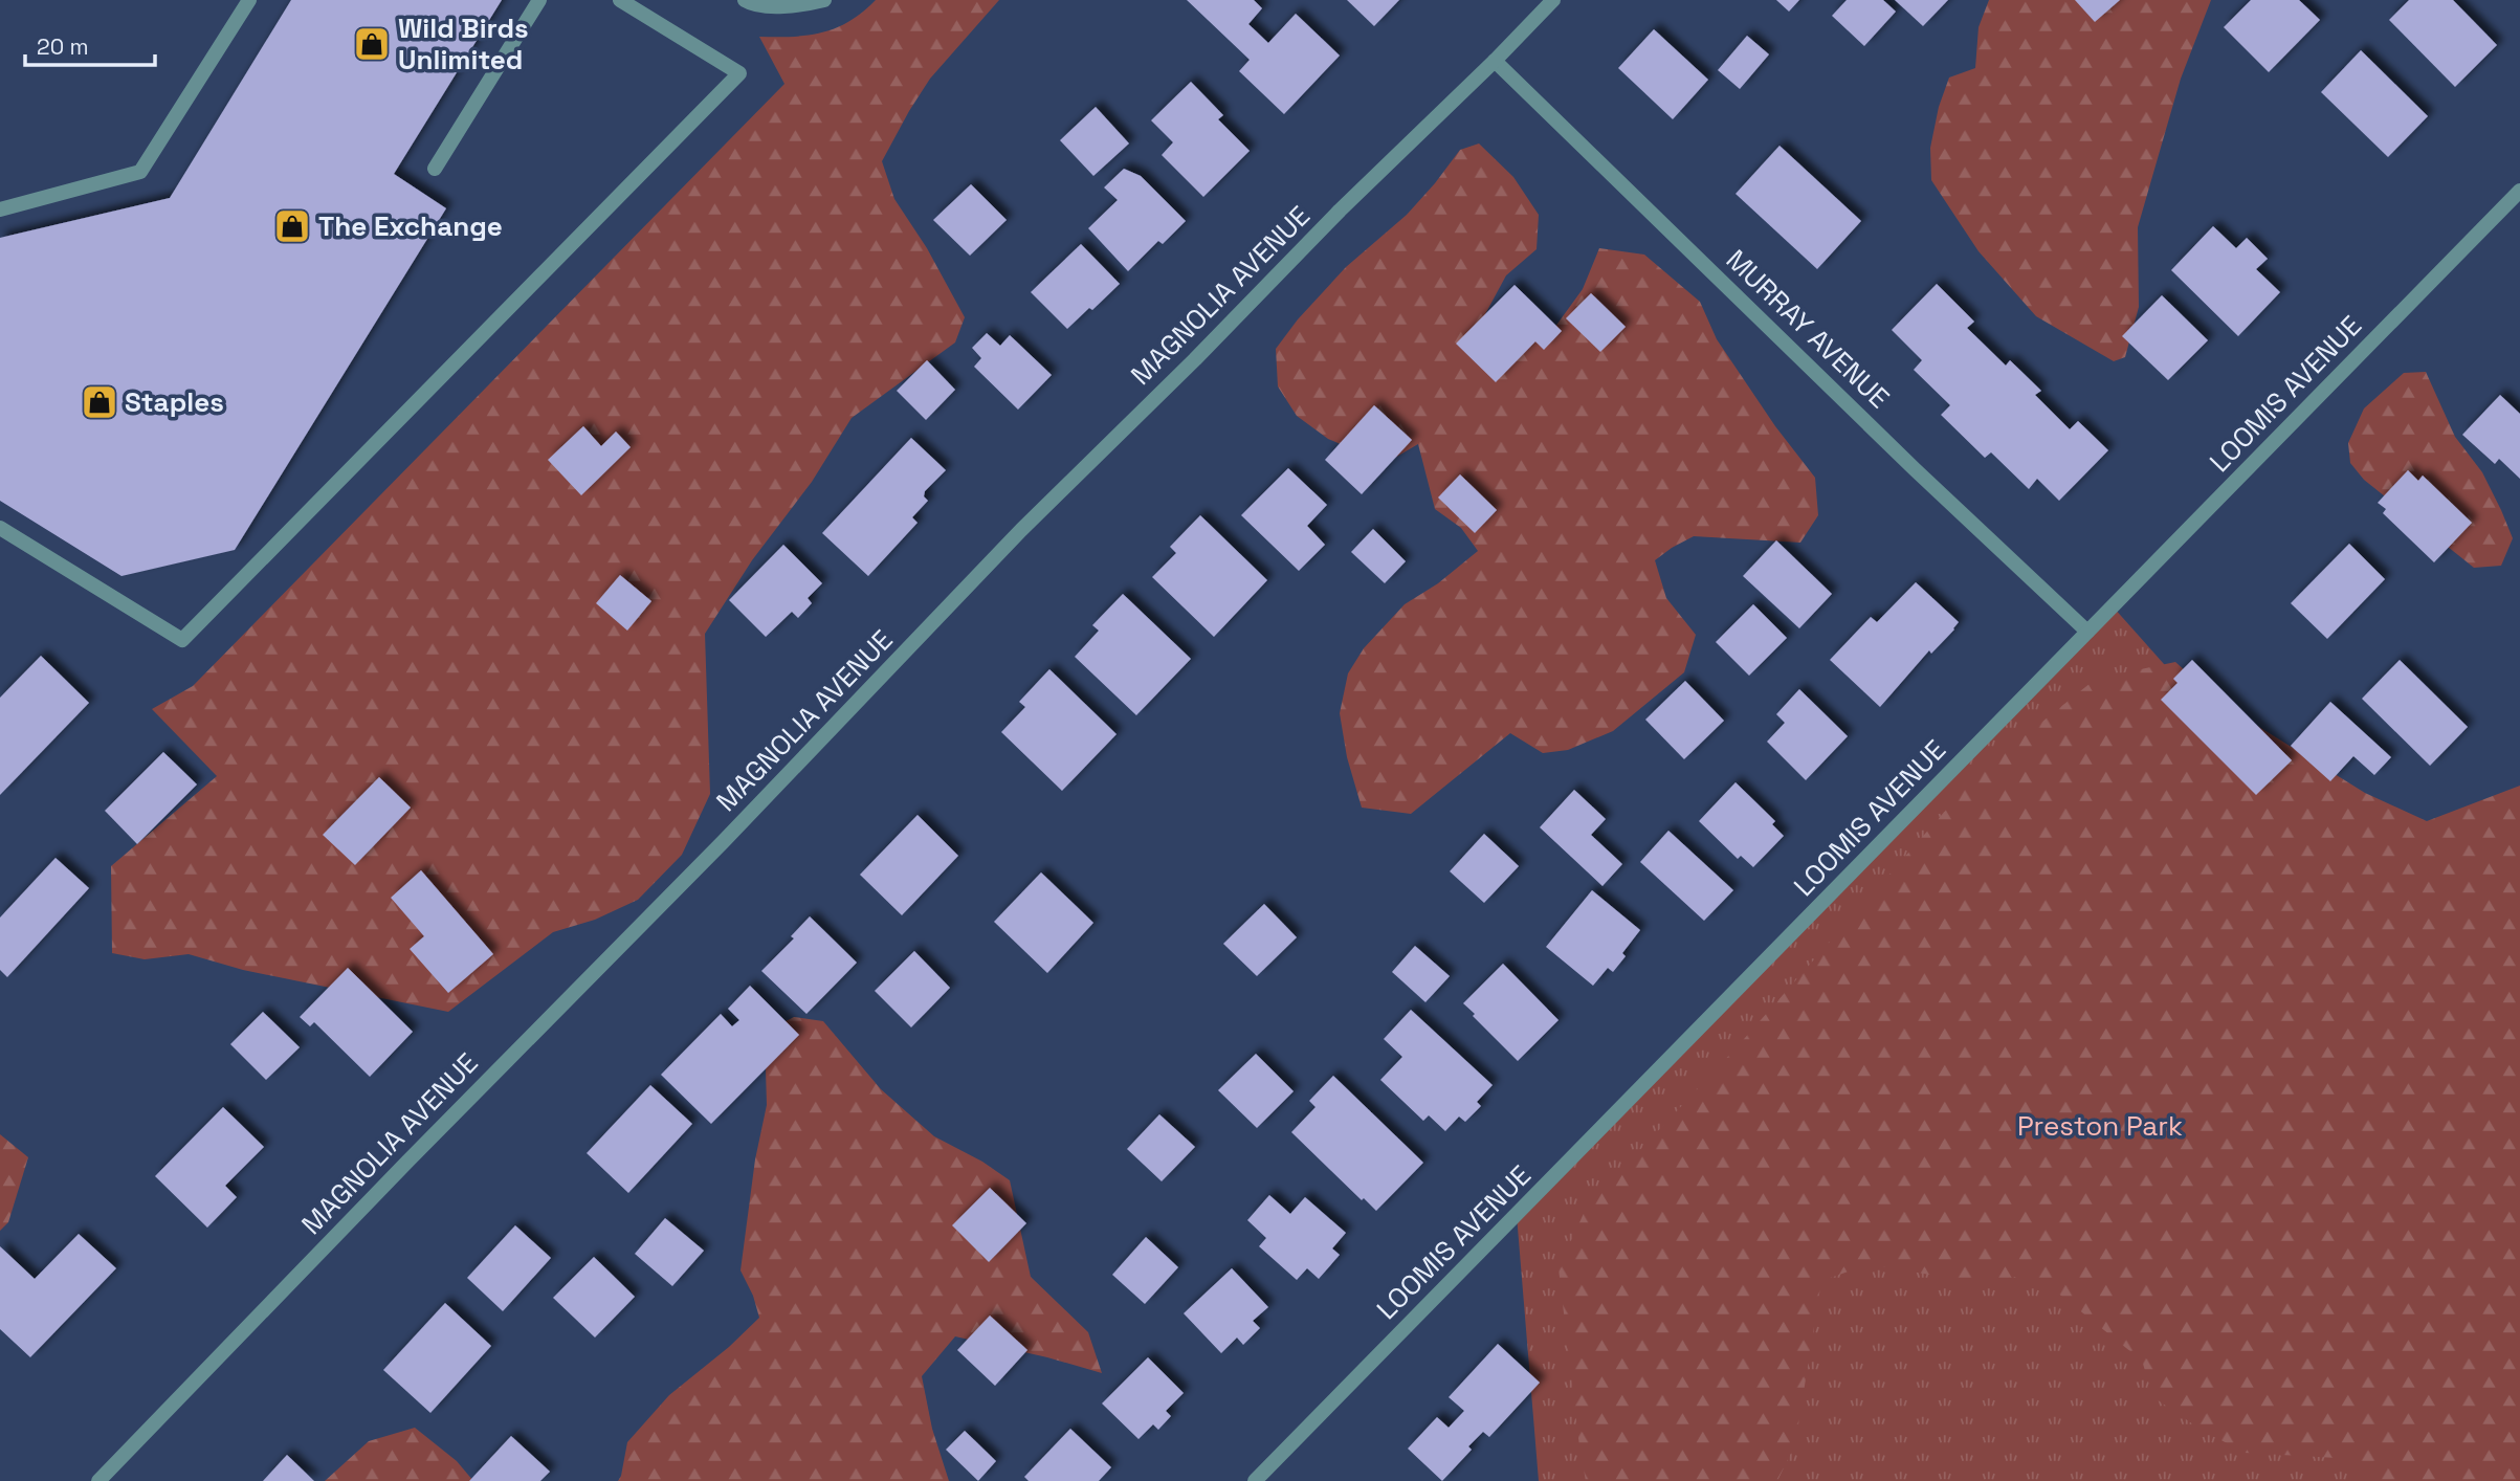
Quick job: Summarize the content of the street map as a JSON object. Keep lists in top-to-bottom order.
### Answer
{
  "streets": {
    "street": ["MAGNOLIA AVENUE", "MURRAY AVENUE", "LOOMIS AVENUE"]
  },
  "crossings": [
    ["MAGNOLIA AVENUE", "MURRAY AVENUE"],
    ["MURRAY AVENUE", "LOOMIS AVENUE"]
  ],
  "parks": ["Preston Park"],
  "places": {
    "shop": ["Wild Birds Unlimited", "The Exchange", "Staples"]
  },
  "scale_bar": "20 m"
}
